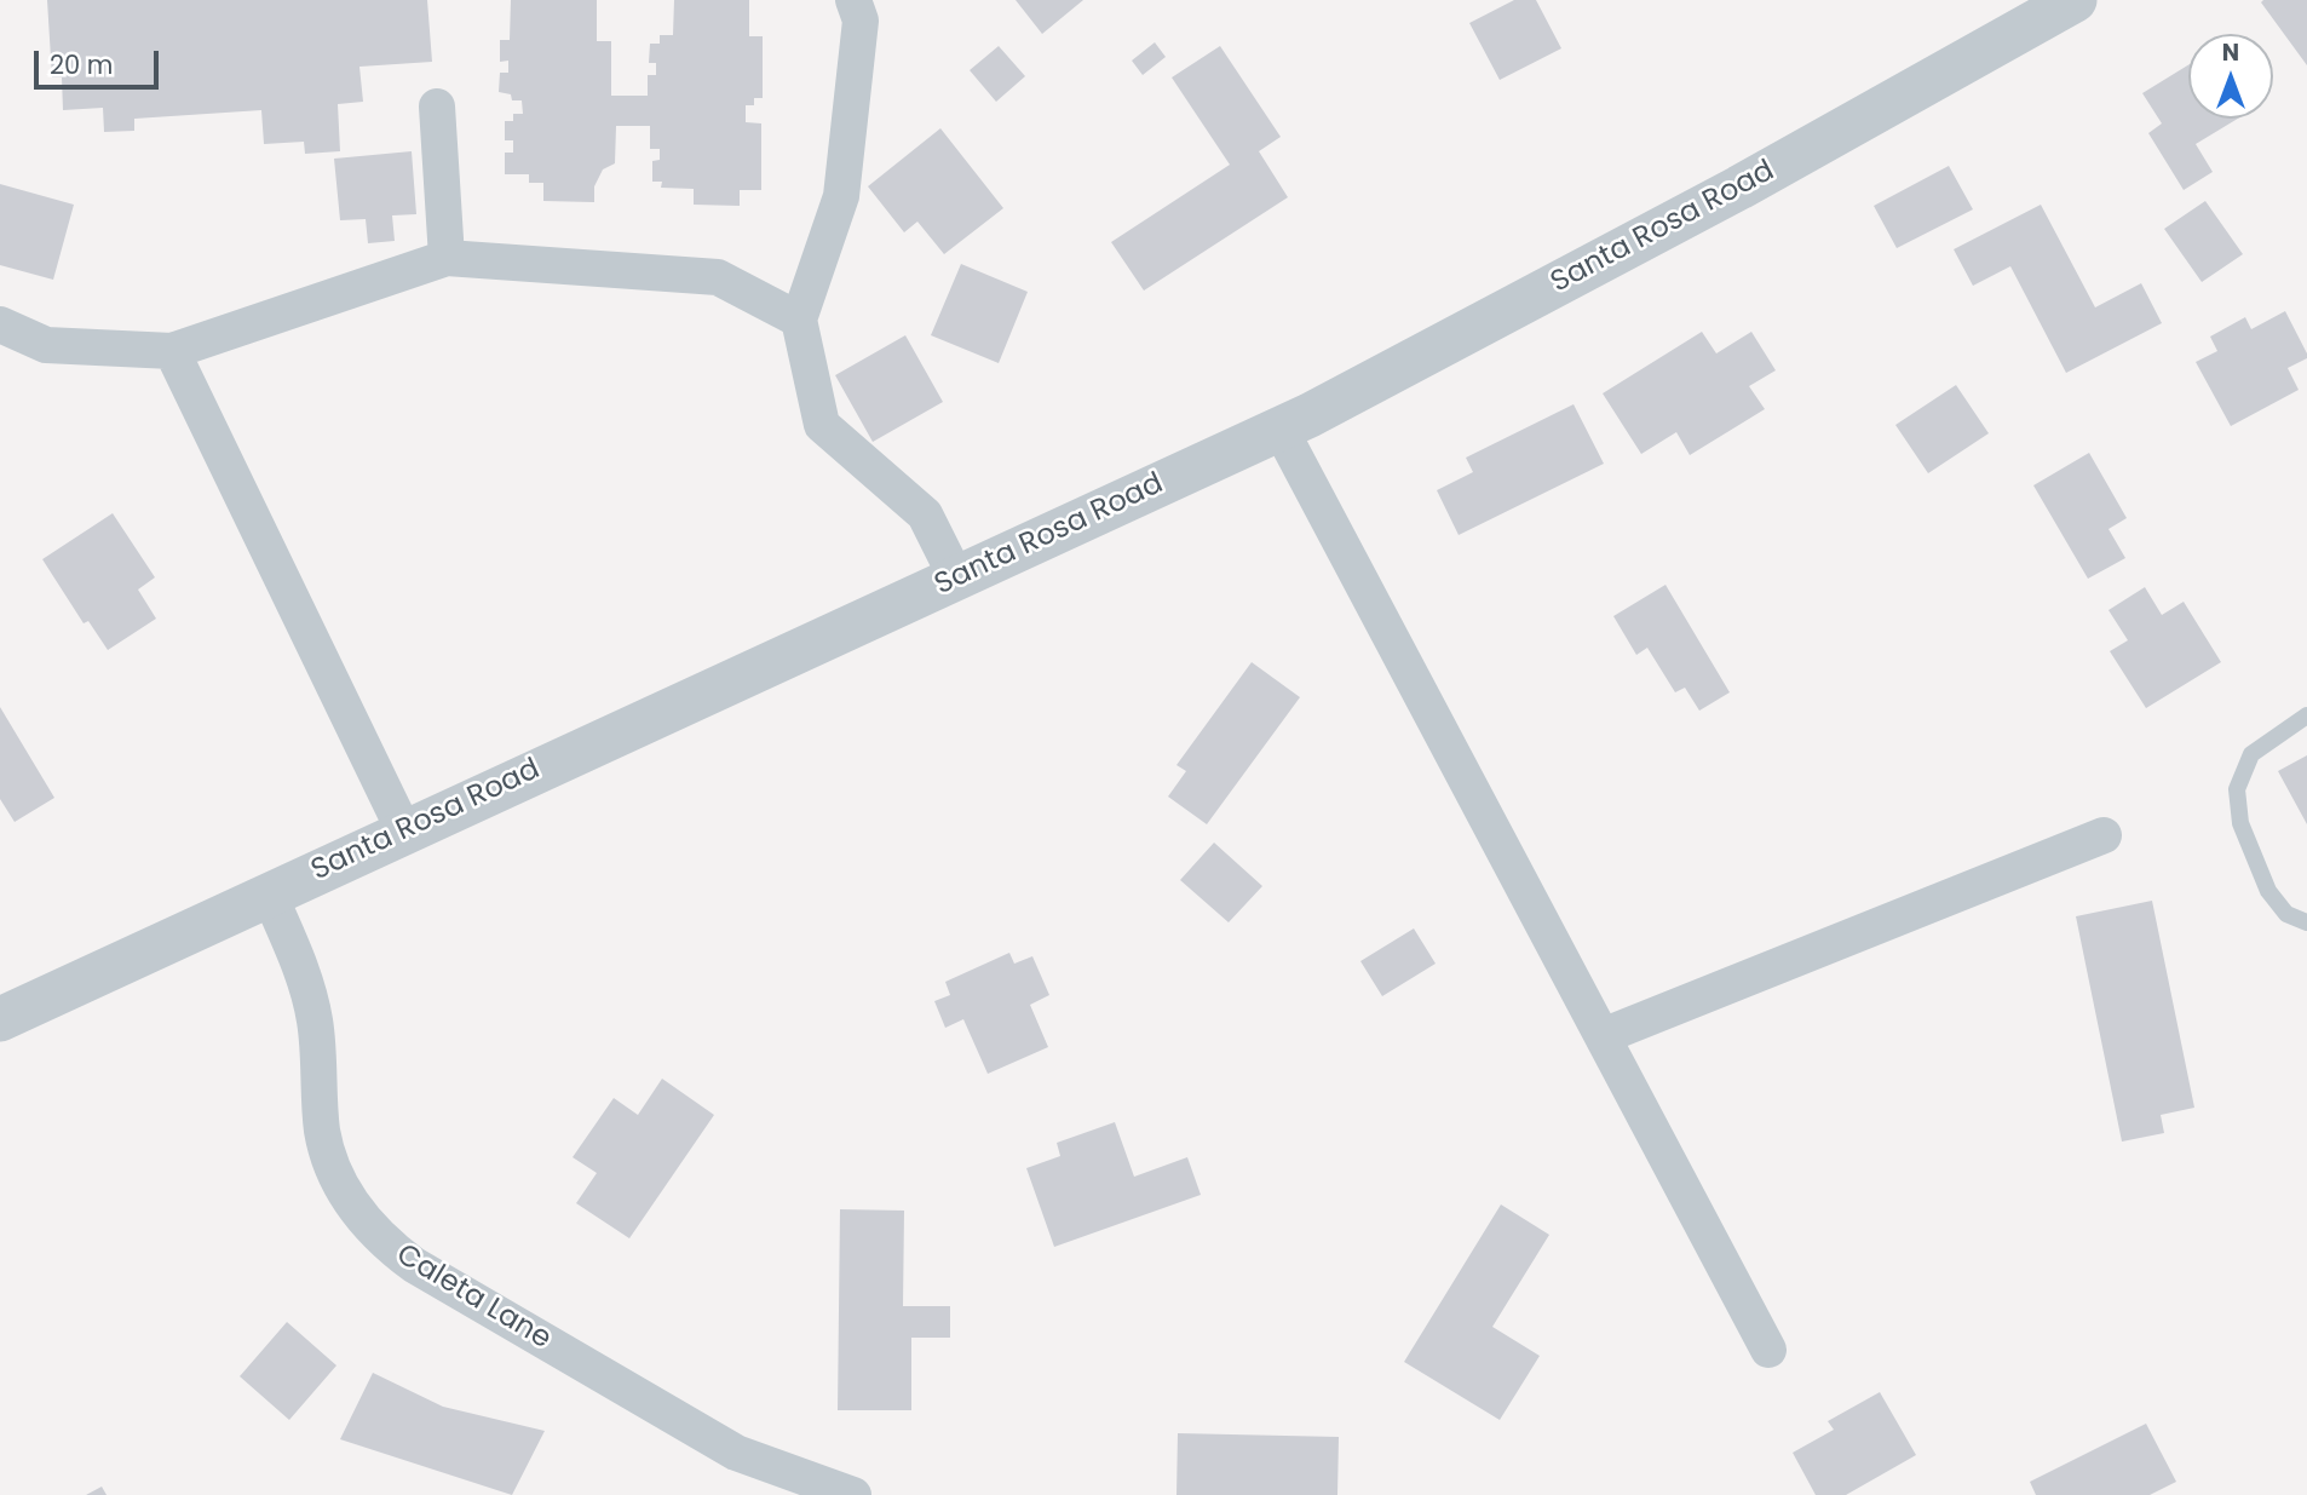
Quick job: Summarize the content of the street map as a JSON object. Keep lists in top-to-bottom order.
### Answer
{
  "streets": {
    "street": ["Santa Rosa Road", "Caleta Lane"]
  },
  "crossings": [
    ["Santa Rosa Road", "Caleta Lane"]
  ],
  "scale_bar": "20 m",
  "north": "top"
}
